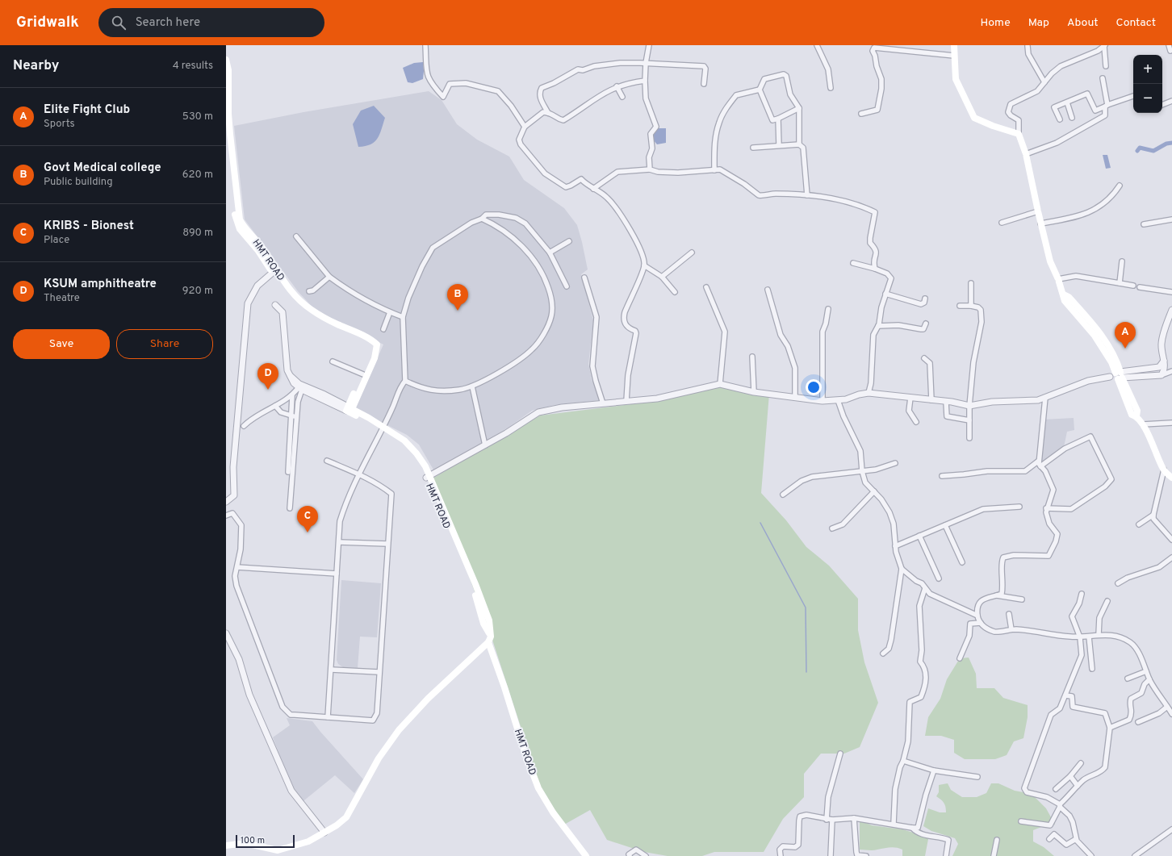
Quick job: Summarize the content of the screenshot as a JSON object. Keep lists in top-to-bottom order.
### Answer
{
  "streets": {
    "main road": ["HMT ROAD"]
  },
  "scale_bar": "100 m",
  "page": {
    "header": "Gridwalk",
    "search": "Search here",
    "nav": [
      "Home",
      "Map",
      "About",
      "Contact"
    ],
    "heading": ["Nearby", "4 results"],
    "map_buttons": ["+", "−"],
    "list": [
      {
        "mark": "A",
        "name": "Elite Fight Club",
        "note": "Sports",
        "value": "530 m"
      },
      {
        "mark": "B",
        "name": "Govt Medical college",
        "note": "Public building",
        "value": "620 m"
      },
      {
        "mark": "C",
        "name": "KRIBS - Bionest",
        "note": "Place",
        "value": "890 m"
      },
      {
        "mark": "D",
        "name": "KSUM amphitheatre",
        "note": "Theatre",
        "value": "920 m"
      }
    ],
    "pins": [
      "B",
      "A",
      "D",
      "C"
    ],
    "buttons": ["Save", "Share"],
    "scale": "100 m"
  }
}
